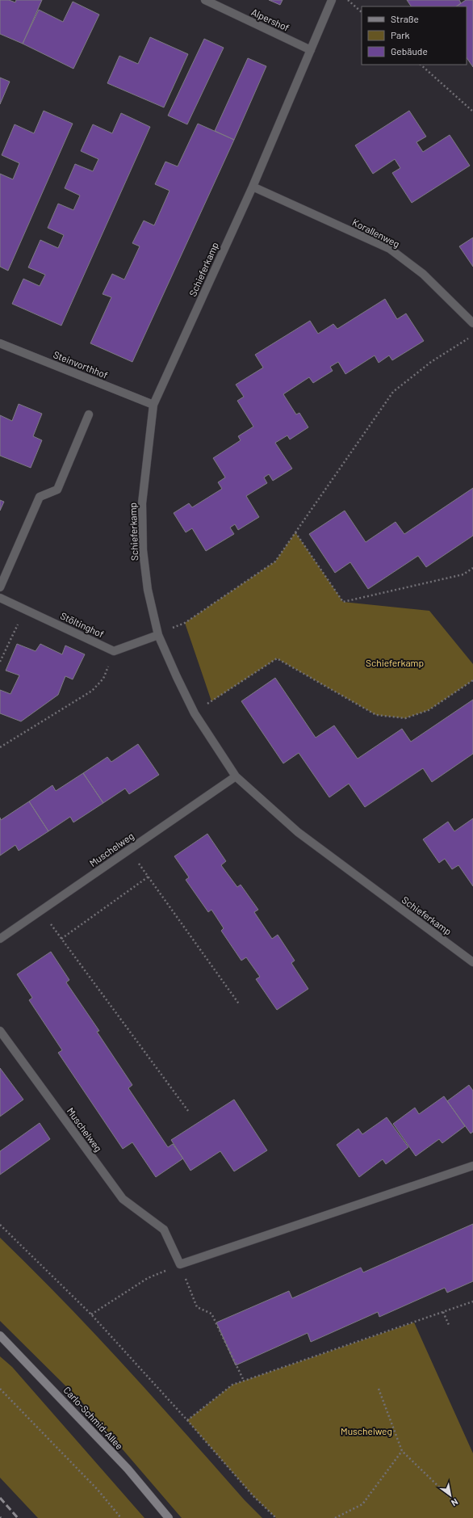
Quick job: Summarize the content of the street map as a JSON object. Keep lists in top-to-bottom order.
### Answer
{
  "streets": {
    "main road": ["Carlo-Schmid-Allee"],
    "street": [
      "Alpershof",
      "Korallenweg",
      "Schieferkamp",
      "Steinvorthhof",
      "Stöltinghof",
      "Muschelweg"
    ]
  },
  "crossings": [
    ["Alpershof", "Schieferkamp"],
    ["Korallenweg", "Schieferkamp"],
    ["Schieferkamp", "Steinvorthhof"],
    ["Schieferkamp", "Muschelweg"]
  ],
  "parks": ["Schieferkamp", "Muschelweg"],
  "legend": ["Straße", "Park", "Gebäude"],
  "north": "bottom right"
}
